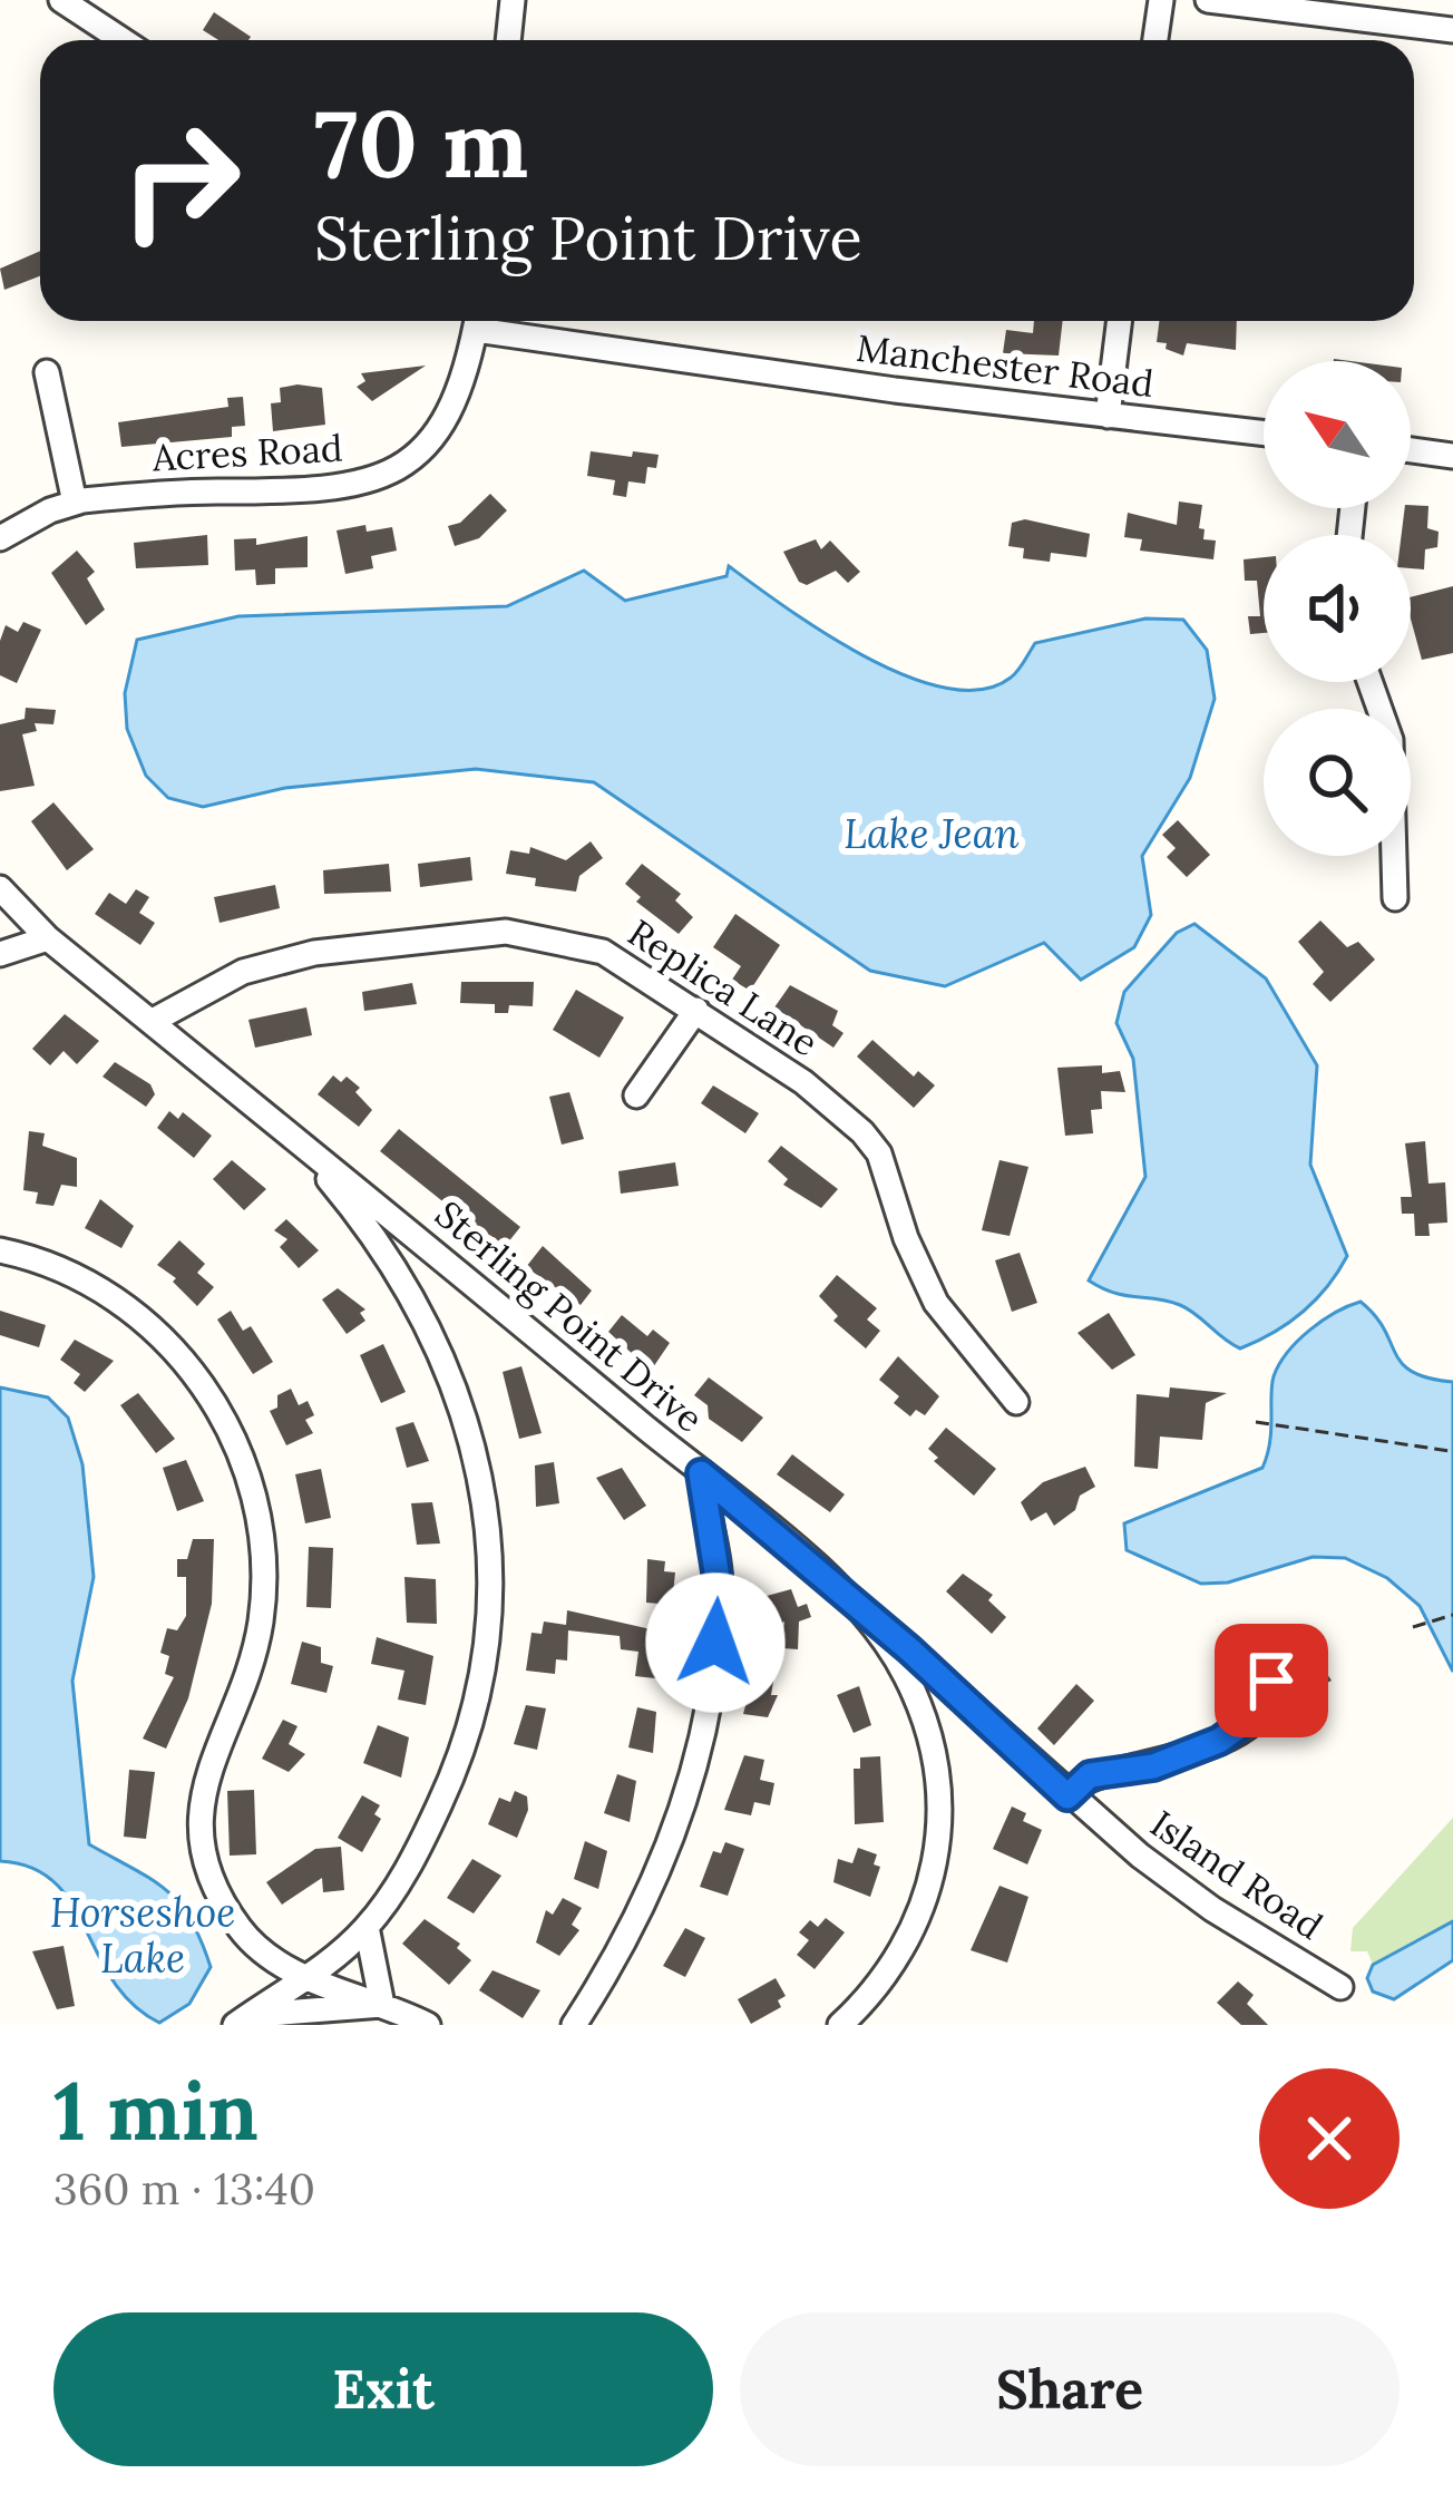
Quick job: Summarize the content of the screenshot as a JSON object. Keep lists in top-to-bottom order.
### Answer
{
  "streets": {
    "street": [
      "Manchester Road",
      "Acres Road",
      "Replica Lane",
      "Sterling Point Drive",
      "Island Road"
    ]
  },
  "crossings": [
    ["Replica Lane", "Sterling Point Drive"],
    ["Sterling Point Drive", "Island Road"]
  ],
  "water": ["Lake Jean", "Horseshoe Lake"],
  "north": "top left",
  "page": {
    "turn": ["70 m", "Sterling Point Drive"],
    "heading": ["1 min", "360 m · 13:40"],
    "buttons": ["Exit", "Share"]
  }
}
